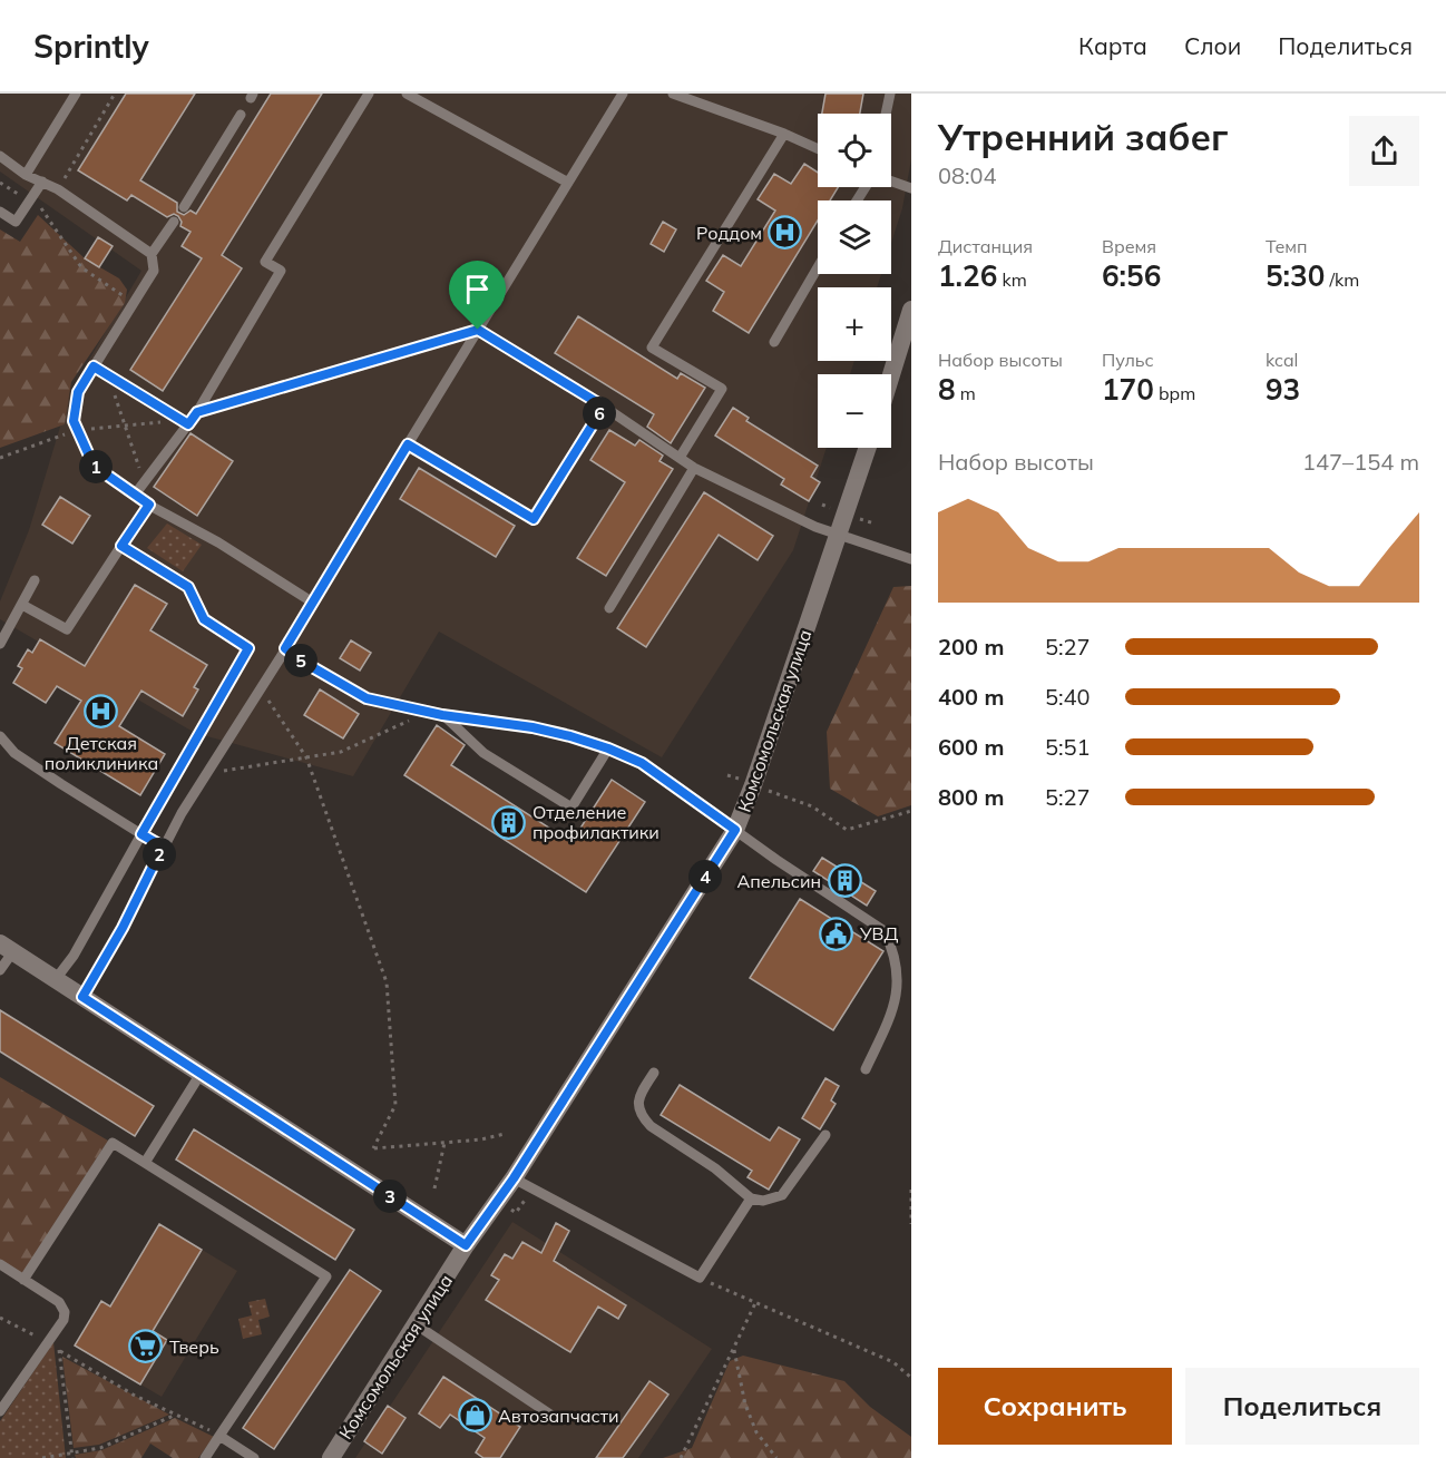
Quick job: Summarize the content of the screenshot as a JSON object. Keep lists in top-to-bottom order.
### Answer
{
  "streets": {
    "street": ["Комсомольская улица"]
  },
  "places": {
    "hospital": ["Роддом", "Детская поликлиника"],
    "building": ["Отделение профилактики", "Апельсин"],
    "public building": ["УВД"],
    "supermarket": ["Тверь"],
    "shop": ["Автозапчасти"]
  },
  "page": {
    "header": "Sprintly",
    "nav": ["Карта", "Слои", "Поделиться"],
    "heading": ["Утренний забег", "08:04"],
    "map_buttons": ["+", "−"],
    "stats": [
      ["Дистанция", "1.26 km"],
      ["Время", "6:56"],
      ["Темп", "5:30 /km"],
      ["Набор высоты", "8 m"],
      ["Пульс", "170 bpm"],
      ["kcal", "93"]
    ],
    "pins": [
      "6",
      "1",
      "5",
      "2",
      "4",
      "3"
    ],
    "chart": ["Набор высоты", "147–154 m"],
    "list": [
      {
        "name": "200 m",
        "note": "5:27"
      },
      {
        "name": "400 m",
        "note": "5:40"
      },
      {
        "name": "600 m",
        "note": "5:51"
      },
      {
        "name": "800 m",
        "note": "5:27"
      }
    ],
    "buttons": ["Сохранить", "Поделиться"]
  }
}
